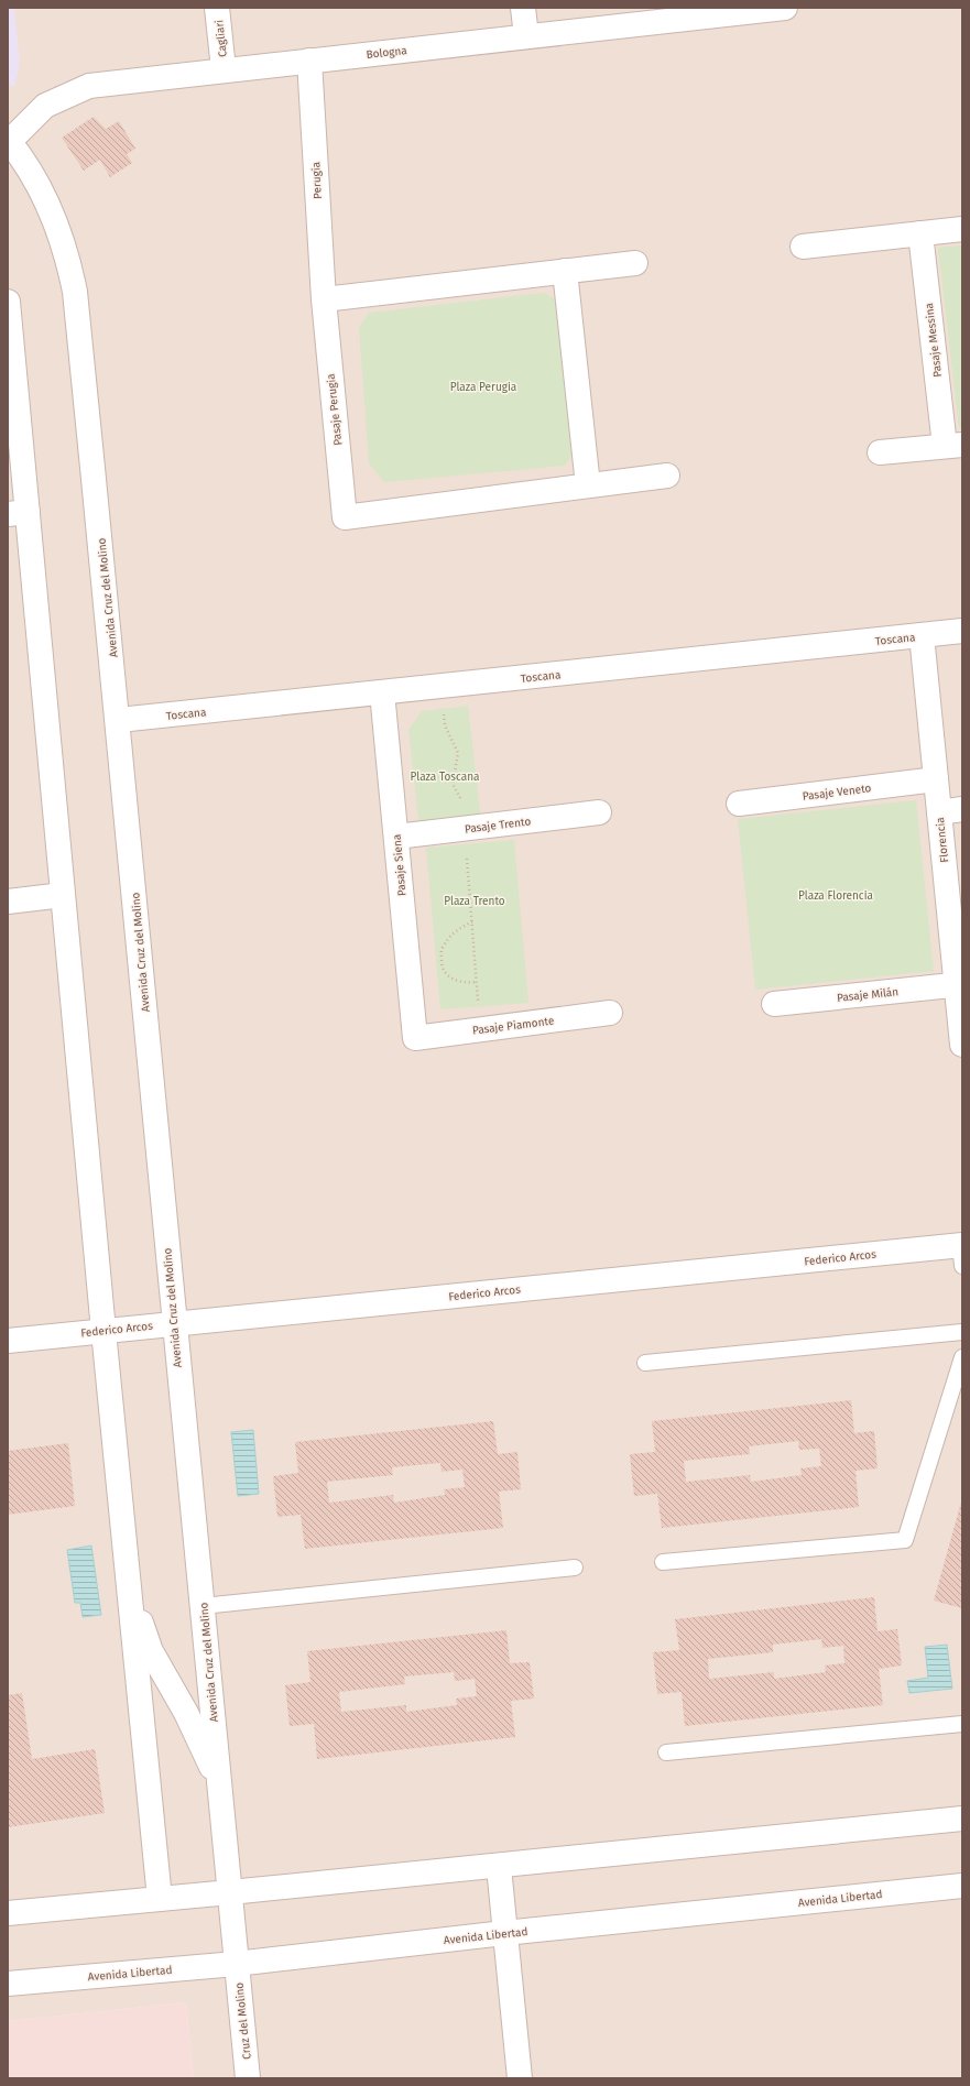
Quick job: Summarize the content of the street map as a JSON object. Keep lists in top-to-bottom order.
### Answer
{
  "streets": {
    "street": [
      "Cagliari",
      "Bologna",
      "Perugia",
      "Pasaje Messina",
      "Pasaje Perugia",
      "Avenida Cruz del Molino",
      "Toscana",
      "Pasaje Veneto",
      "Pasaje Trento",
      "Florencia",
      "Pasaje Siena",
      "Pasaje Milán",
      "Pasaje Piamonte",
      "Federico Arcos",
      "Avenida Libertad",
      "Cruz del Molino"
    ]
  },
  "crossings": [
    ["Cagliari", "Bologna"],
    ["Bologna", "Perugia"],
    ["Bologna", "Avenida Cruz del Molino"],
    ["Perugia", "Pasaje Perugia"],
    ["Avenida Cruz del Molino", "Toscana"],
    ["Avenida Cruz del Molino", "Federico Arcos"],
    ["Avenida Cruz del Molino", "Avenida Libertad"],
    ["Avenida Cruz del Molino", "Cruz del Molino"],
    ["Toscana", "Florencia"],
    ["Toscana", "Pasaje Siena"],
    ["Pasaje Veneto", "Florencia"],
    ["Pasaje Trento", "Pasaje Siena"],
    ["Florencia", "Pasaje Milán"],
    ["Pasaje Siena", "Pasaje Piamonte"],
    ["Avenida Libertad", "Cruz del Molino"]
  ],
  "parks": [
    "Plaza Perugia",
    "Plaza Toscana",
    "Plaza Florencia",
    "Plaza Trento"
  ]
}
